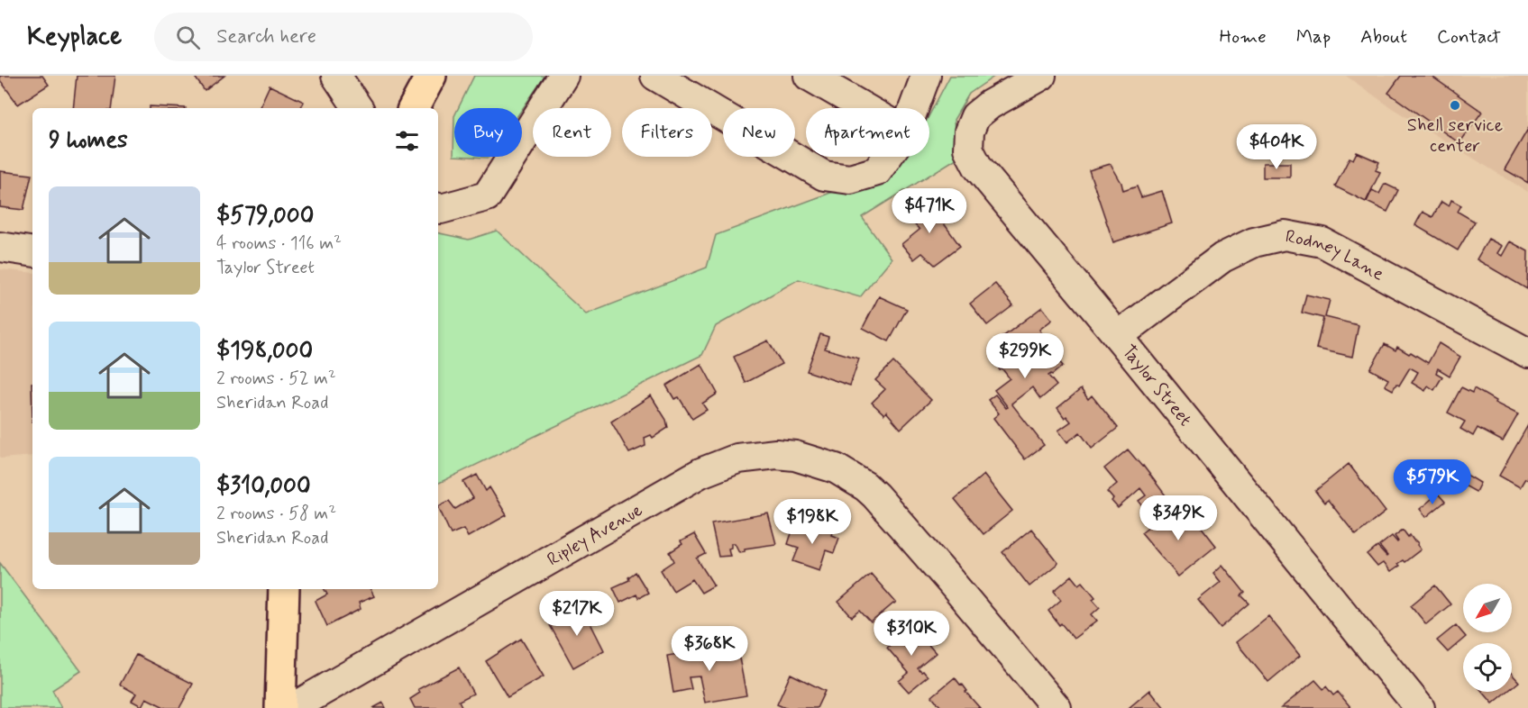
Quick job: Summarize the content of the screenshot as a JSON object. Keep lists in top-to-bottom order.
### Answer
{
  "streets": {
    "street": ["Rodney Lane", "Taylor Street", "Ripley Avenue"]
  },
  "crossings": [
    ["Rodney Lane", "Taylor Street"]
  ],
  "places": ["Shell service center"],
  "north": "bottom left",
  "page": {
    "header": "Keyplace",
    "search": "Search here",
    "nav": [
      "Home",
      "Map",
      "About",
      "Contact"
    ],
    "chip": [
      "Buy",
      "Rent",
      "Filters",
      "New",
      "Apartment"
    ],
    "heading": "9 homes",
    "price": [
      "$404K",
      "$471K",
      "$299K",
      "$579K",
      "$349K",
      "$198K",
      "$217K",
      "$310K",
      "$368K"
    ],
    "list": [
      {
        "name": "$579,000",
        "note": "4 rooms · 116 m² · Taylor Street"
      },
      {
        "name": "$198,000",
        "note": "2 rooms · 52 m² · Sheridan Road"
      },
      {
        "name": "$310,000",
        "note": "2 rooms · 58 m² · Sheridan Road"
      }
    ]
  }
}
